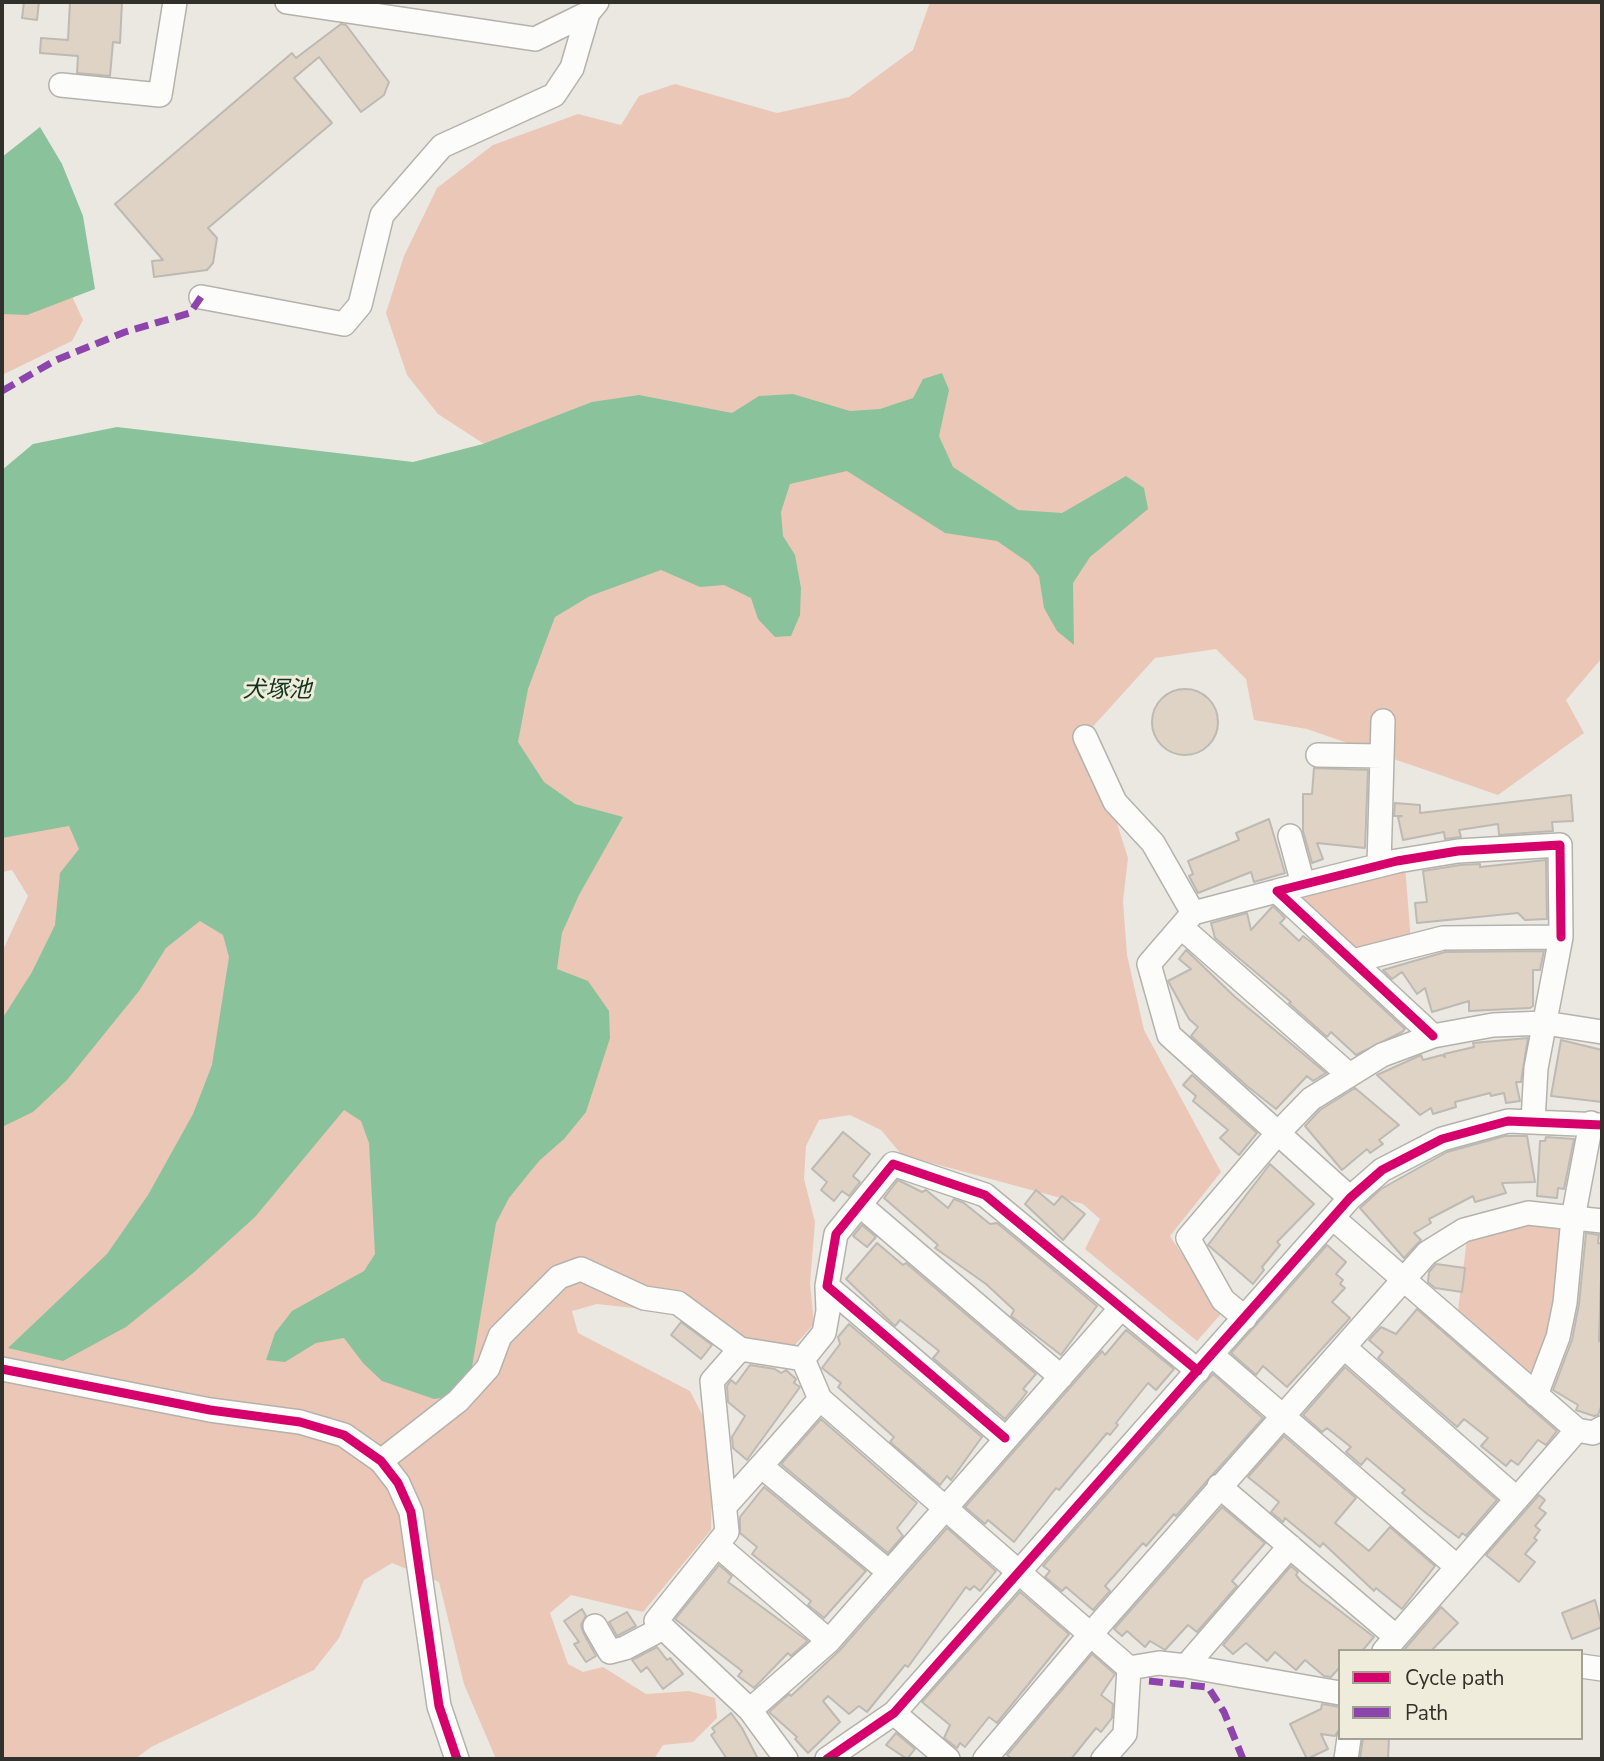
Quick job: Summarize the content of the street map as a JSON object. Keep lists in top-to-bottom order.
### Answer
{
  "water": ["犬塚池"],
  "legend": ["Cycle path", "Path"]
}
